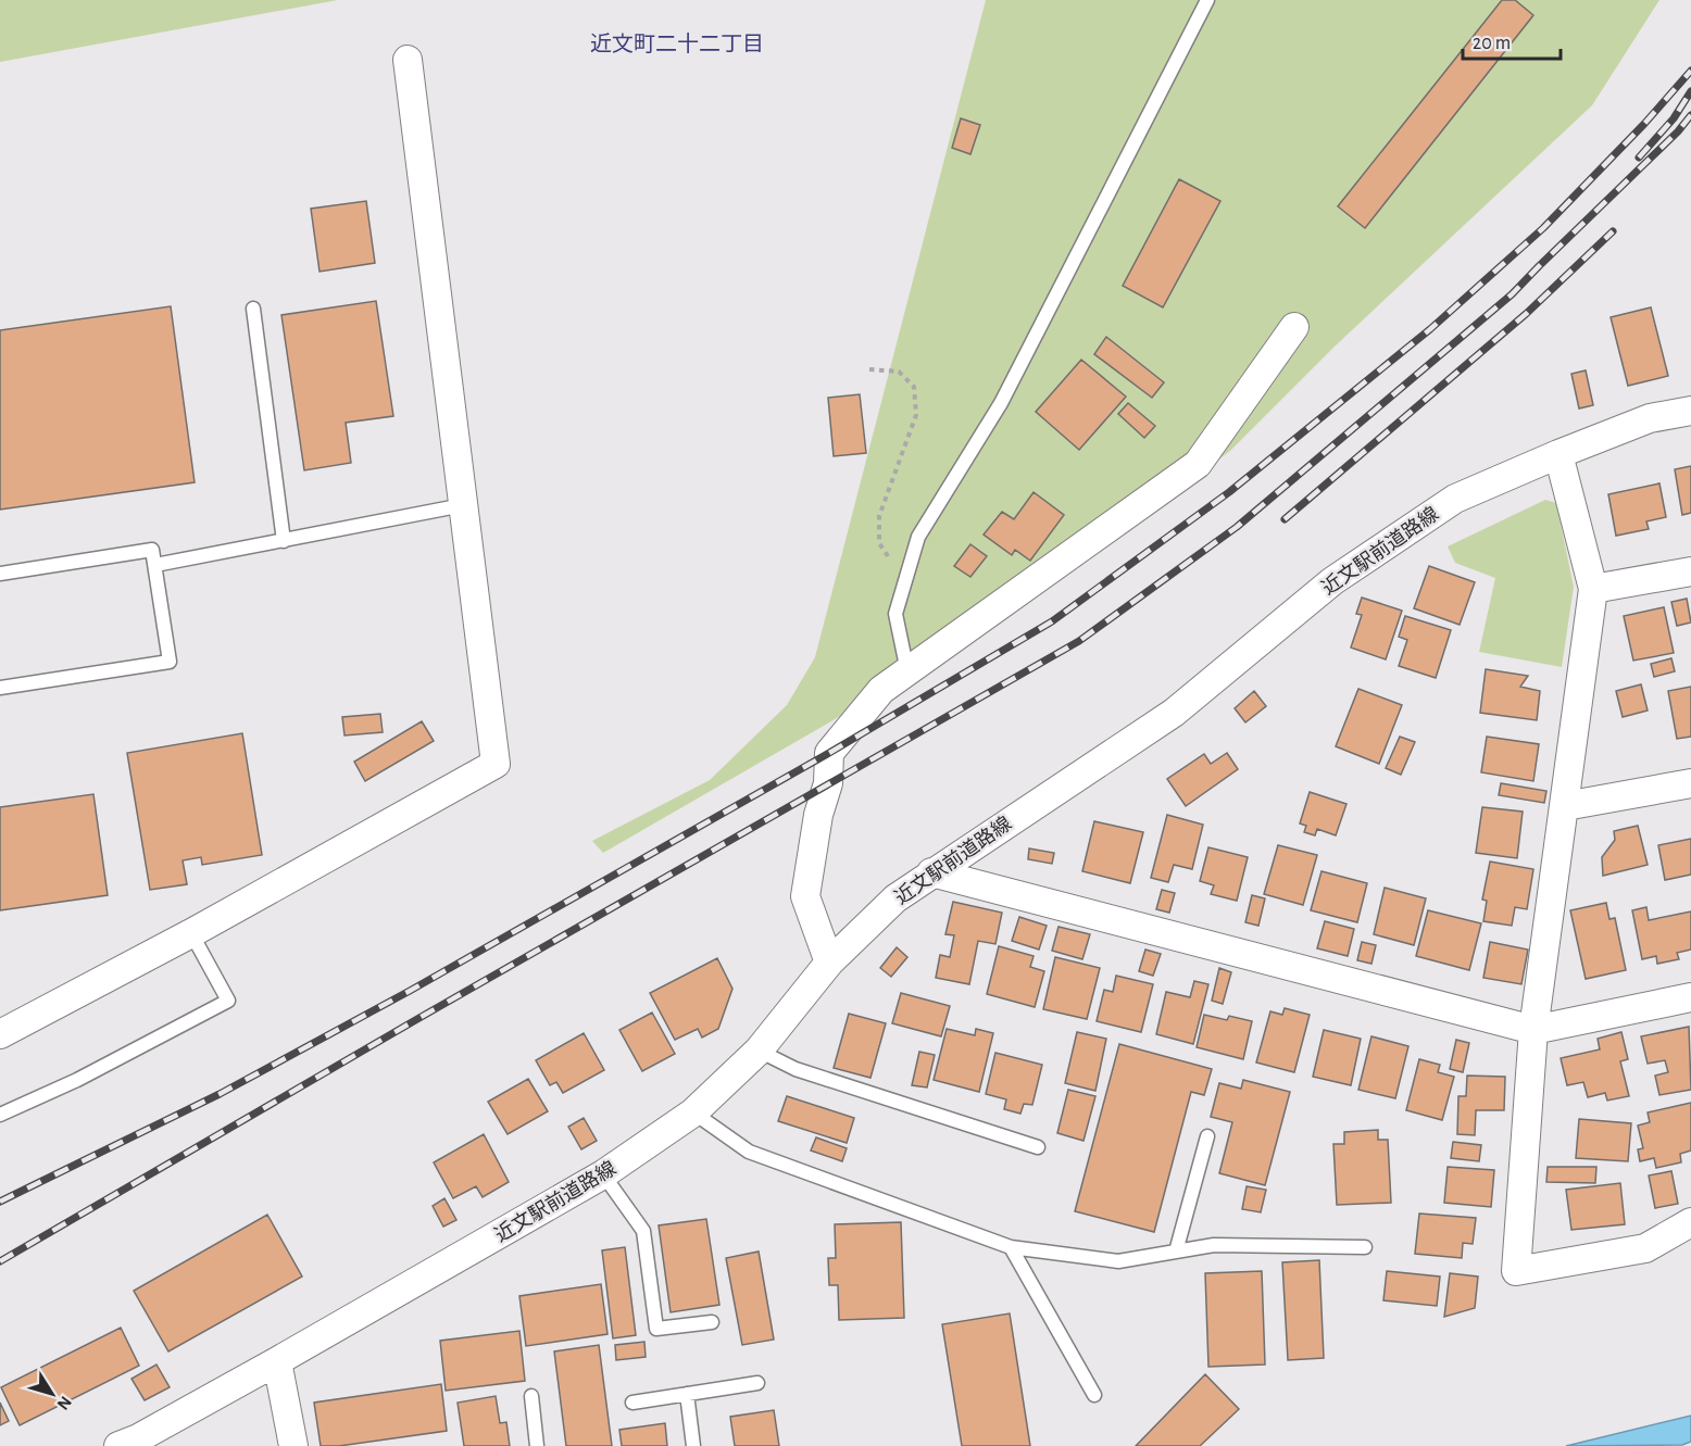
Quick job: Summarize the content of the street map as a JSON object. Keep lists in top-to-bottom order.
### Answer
{
  "streets": {
    "street": ["近文駅前道路線"]
  },
  "districts": ["近文町二十二丁目"],
  "scale_bar": "20 m",
  "north": "bottom right"
}
